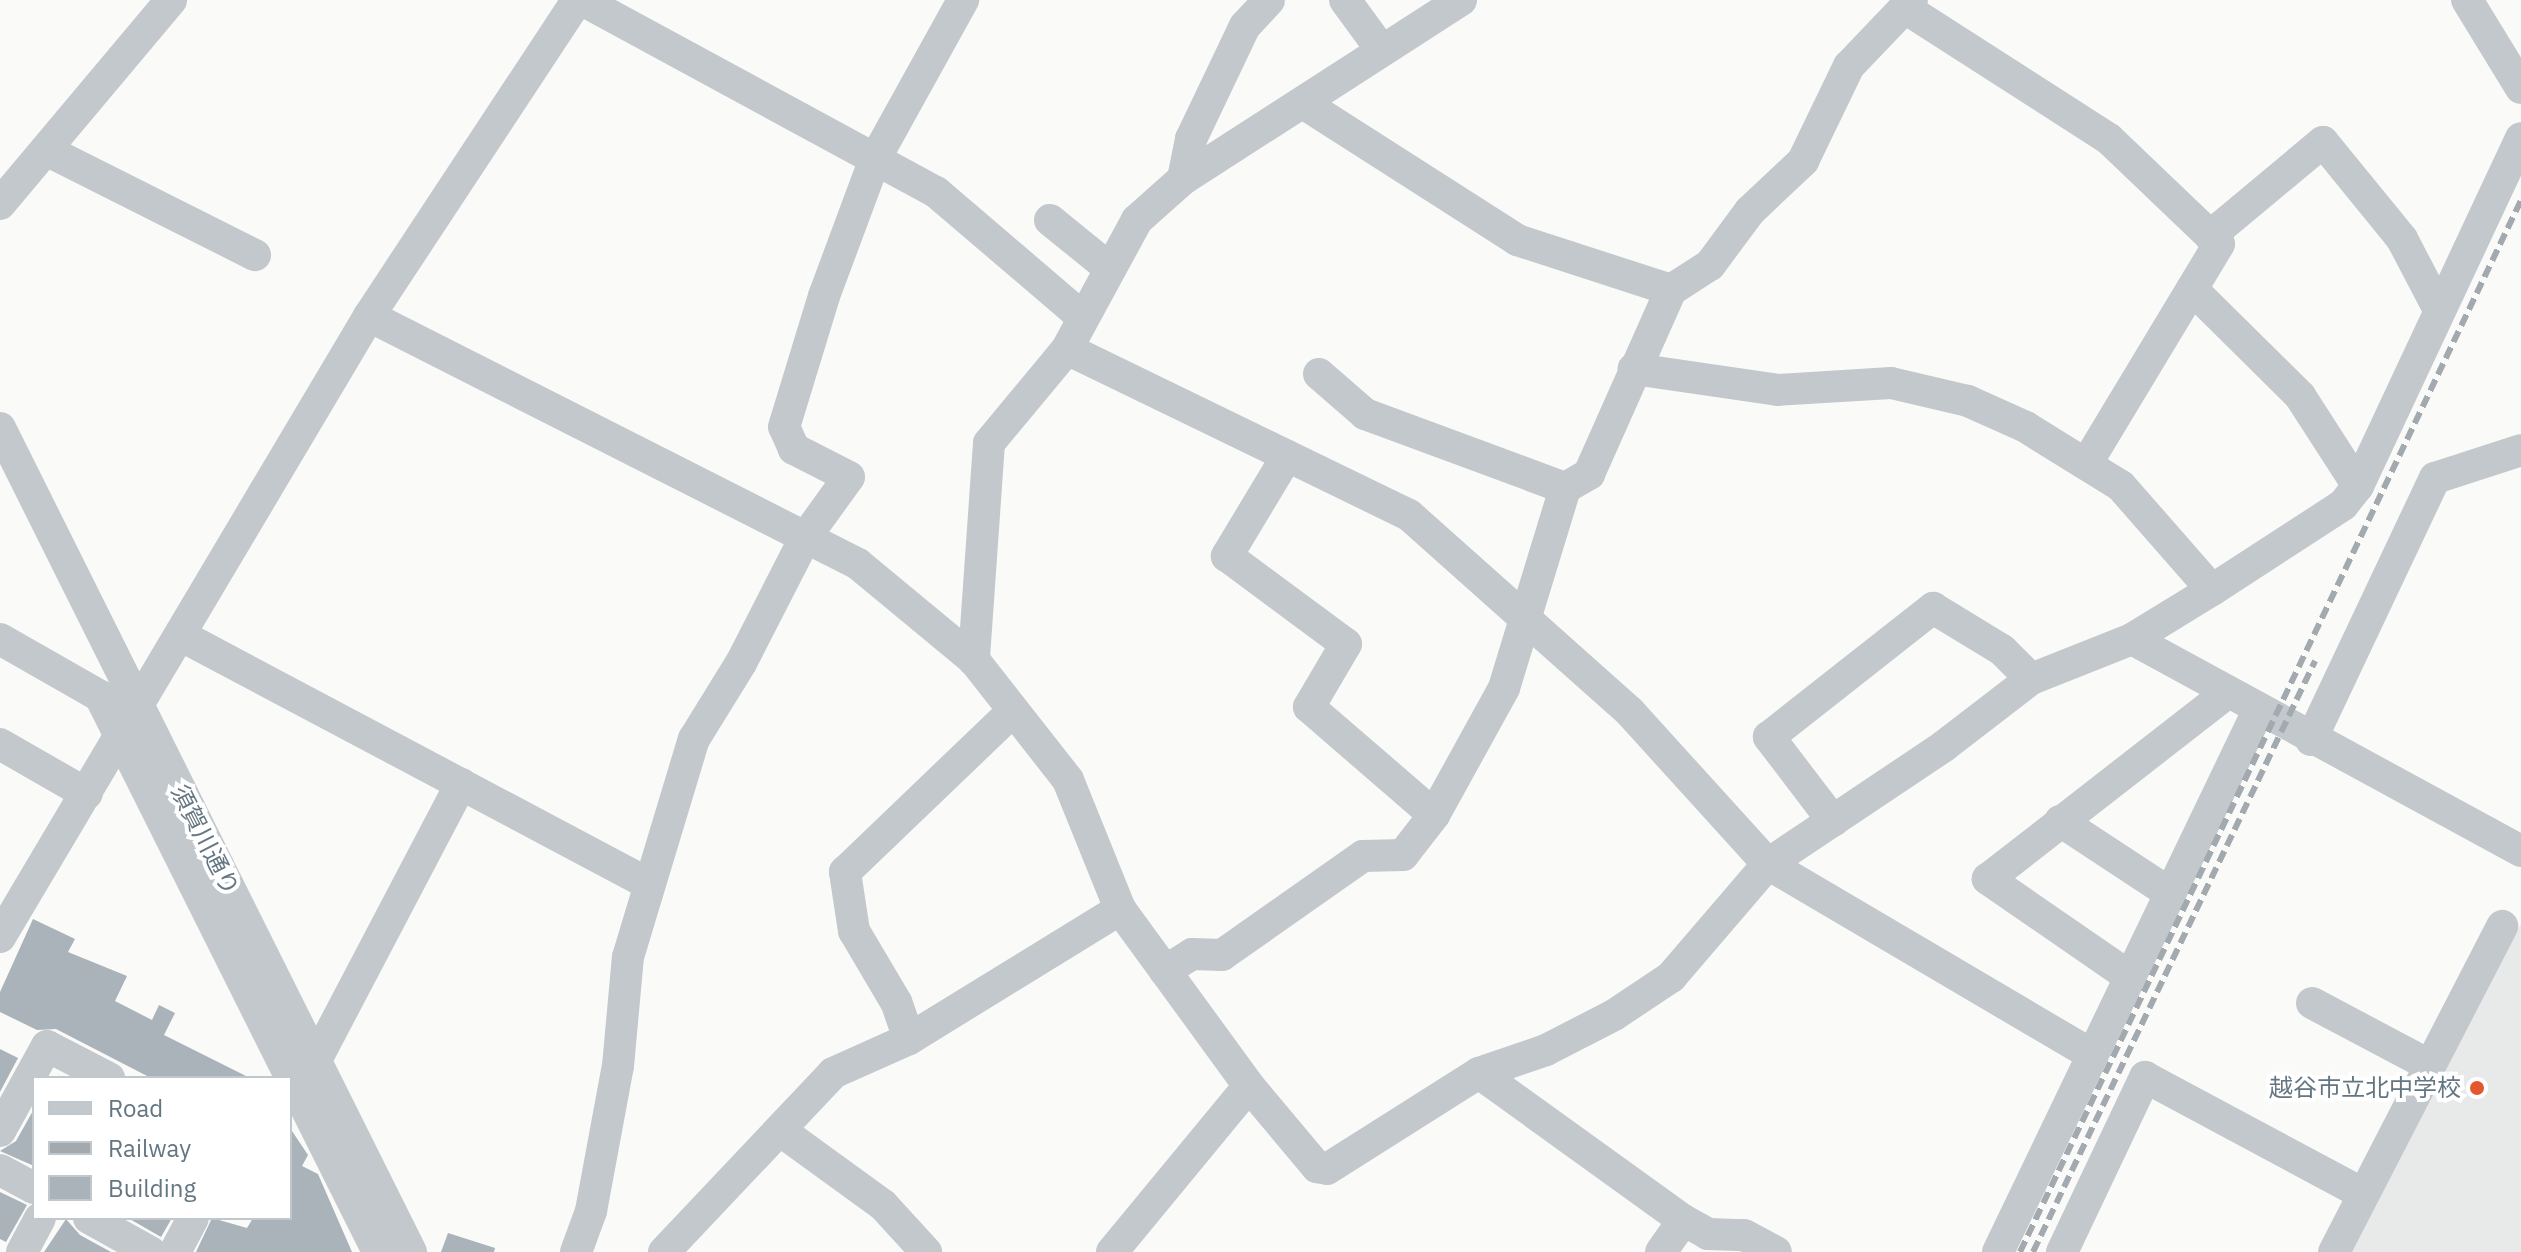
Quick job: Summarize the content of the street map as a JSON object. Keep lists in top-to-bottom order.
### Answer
{
  "streets": {
    "street": ["須賀川通り"]
  },
  "places": ["越谷市立北中学校"],
  "legend": ["Road", "Railway", "Building"]
}
